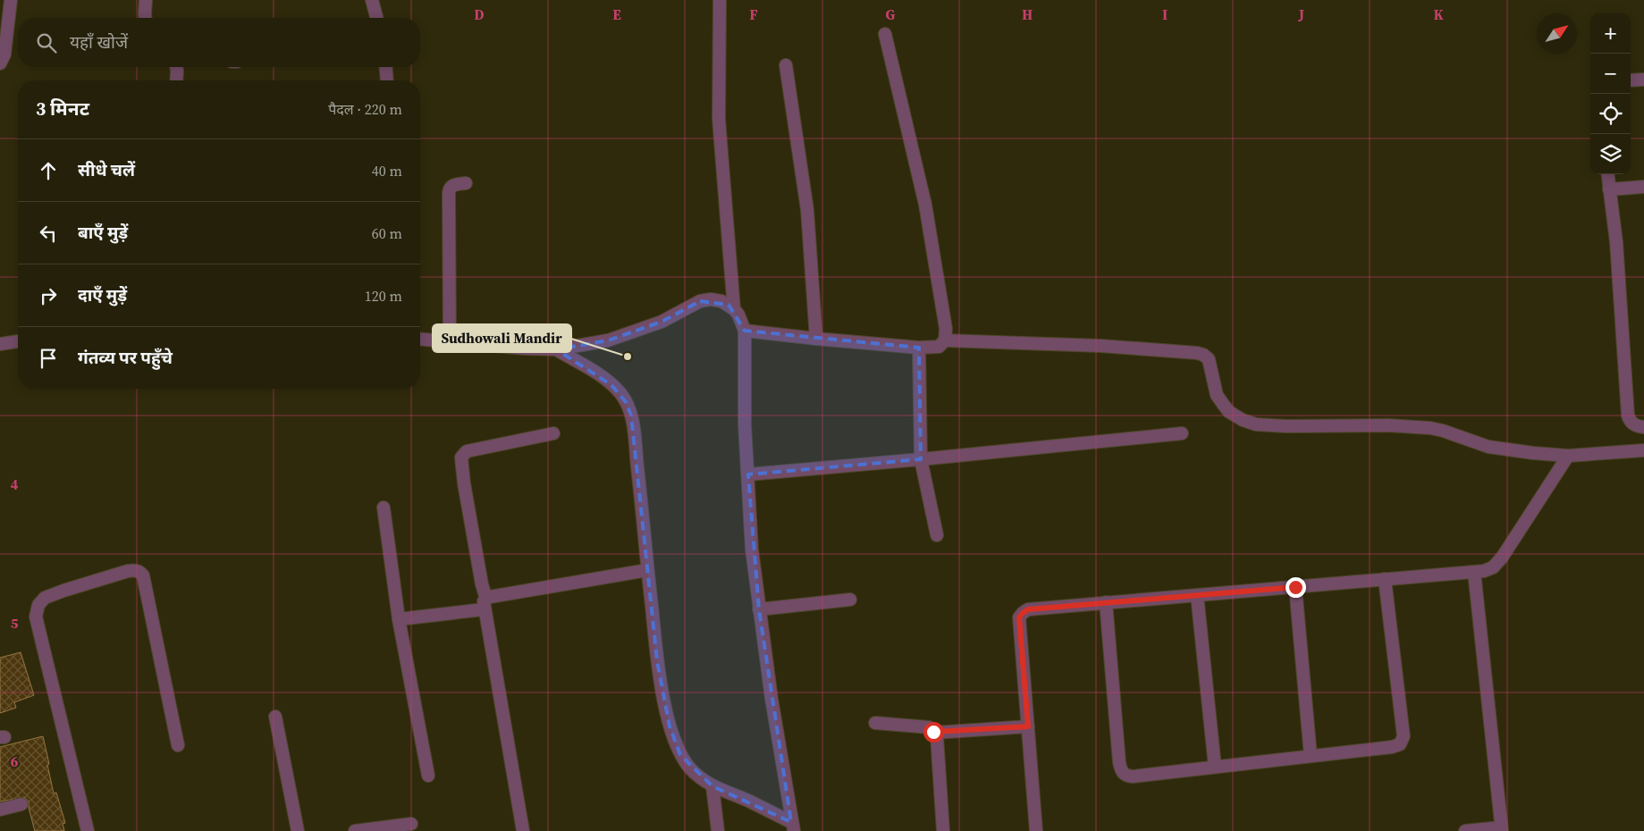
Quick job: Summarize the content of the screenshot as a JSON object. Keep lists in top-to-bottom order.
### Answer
{
  "places": ["Sudhowali Mandir"],
  "north": "top right",
  "page": {
    "map_buttons": ["+", "−"],
    "search": "यहाँ खोजें",
    "heading": ["3 मिनट", "पैदल · 220 m"],
    "list": [
      ["सीधे चलें", "40 m"],
      ["बाएँ मुड़ें", "60 m"],
      ["दाएँ मुड़ें", "120 m"],
      "गंतव्य पर पहुँचे"
    ]
  },
  "grid": {
    "columns": [
      "D",
      "E",
      "F",
      "G",
      "H",
      "I",
      "J",
      "K"
    ],
    "rows": ["4", "5", "6"]
  }
}
